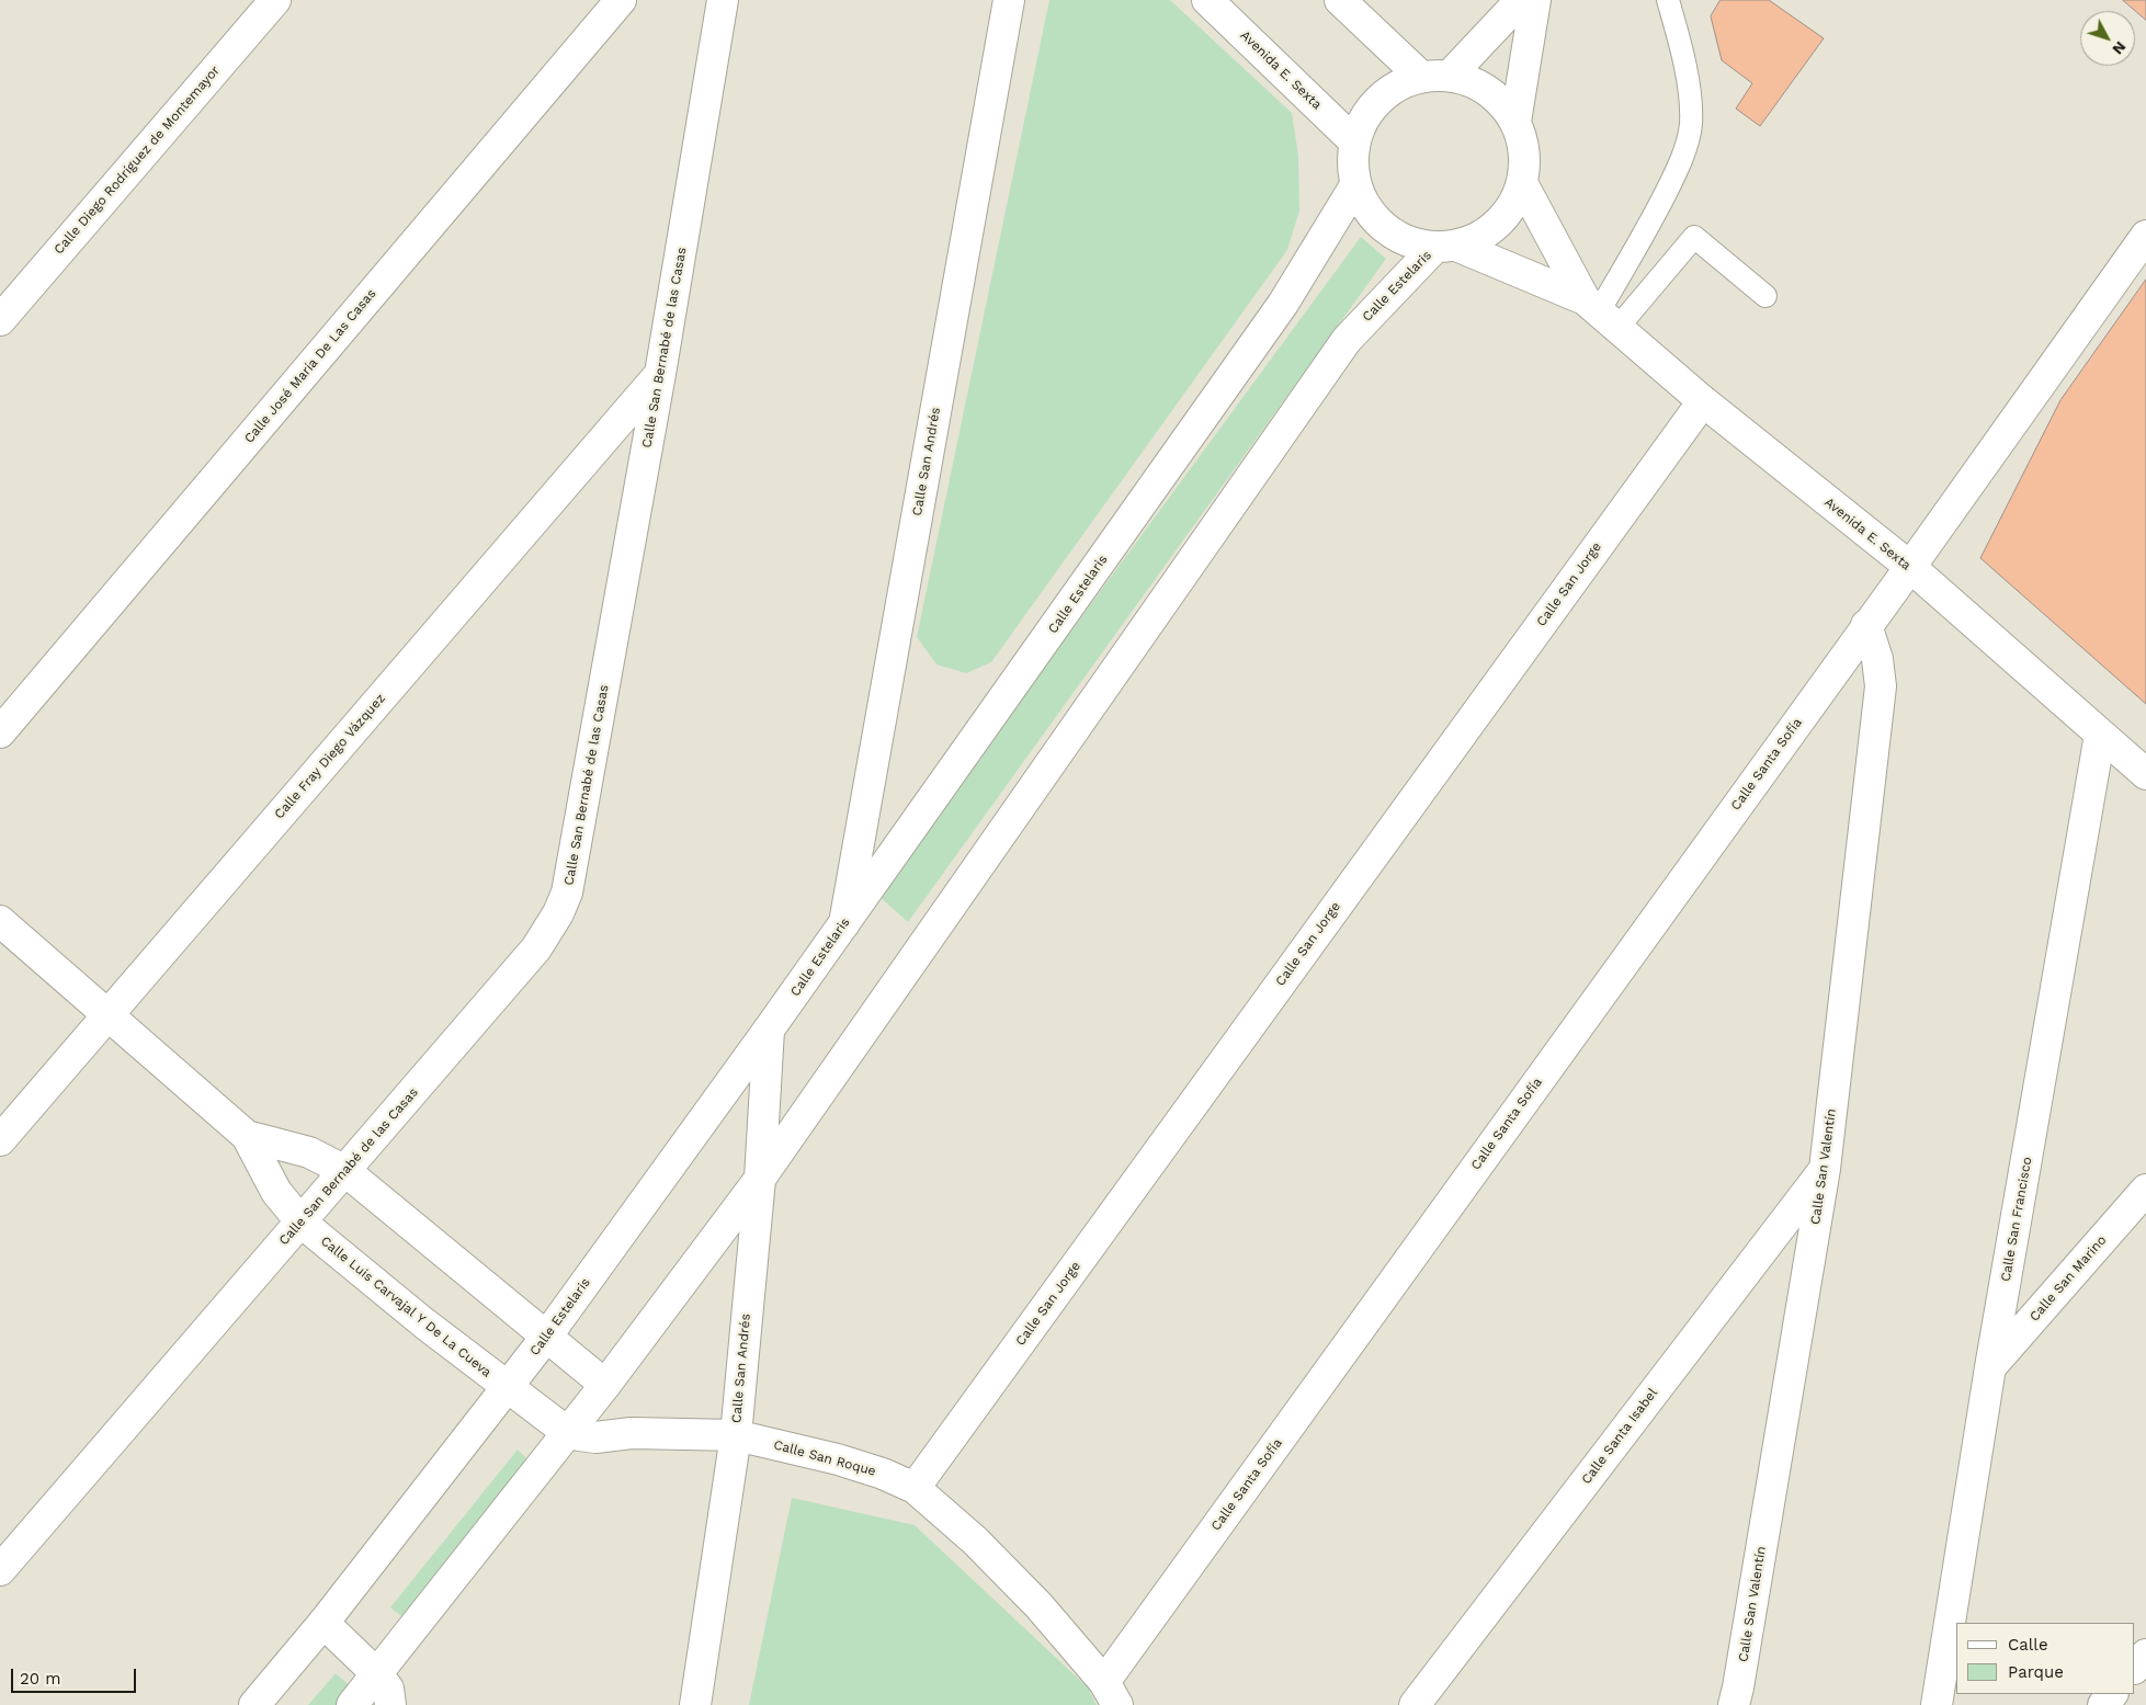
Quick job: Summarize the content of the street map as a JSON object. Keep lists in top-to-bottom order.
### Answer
{
  "streets": {
    "street": [
      "Avenida E. Sexta",
      "Calle Diego Rodríguez de Montemayor",
      "Calle Estelaris",
      "Calle San Bernabé de las Casas",
      "Calle José María De Las Casas",
      "Calle San Andrés",
      "Calle San Jorge",
      "Calle Fray Diego Vázquez",
      "Calle Santa Sofía",
      "Calle San Valentín",
      "Calle San Francisco",
      "Calle San Marino",
      "Calle Luis Carvajal Y De La Cueva",
      "Calle Santa Isabel",
      "Calle San Roque"
    ]
  },
  "crossings": [
    ["Avenida E. Sexta", "Calle Estelaris"],
    ["Avenida E. Sexta", "Calle San Jorge"],
    ["Avenida E. Sexta", "Calle Santa Sofía"],
    ["Avenida E. Sexta", "Calle San Francisco"],
    ["Calle Estelaris", "Calle San Andrés"],
    ["Calle Estelaris", "Calle Luis Carvajal Y De La Cueva"],
    ["Calle Estelaris", "Calle San Roque"],
    ["Calle San Bernabé de las Casas", "Calle Fray Diego Vázquez"],
    ["Calle San Bernabé de las Casas", "Calle Luis Carvajal Y De La Cueva"],
    ["Calle San Andrés", "Calle San Roque"],
    ["Calle San Jorge", "Calle San Roque"],
    ["Calle Fray Diego Vázquez", "Calle Luis Carvajal Y De La Cueva"],
    ["Calle Santa Sofía", "Calle San Valentín"],
    ["Calle Santa Sofía", "Calle San Roque"],
    ["Calle San Valentín", "Calle Santa Isabel"],
    ["Calle San Francisco", "Calle San Marino"],
    ["Calle Luis Carvajal Y De La Cueva", "Calle San Roque"]
  ],
  "legend": ["Calle", "Parque"],
  "scale_bar": "20 m",
  "north": "bottom right"
}
